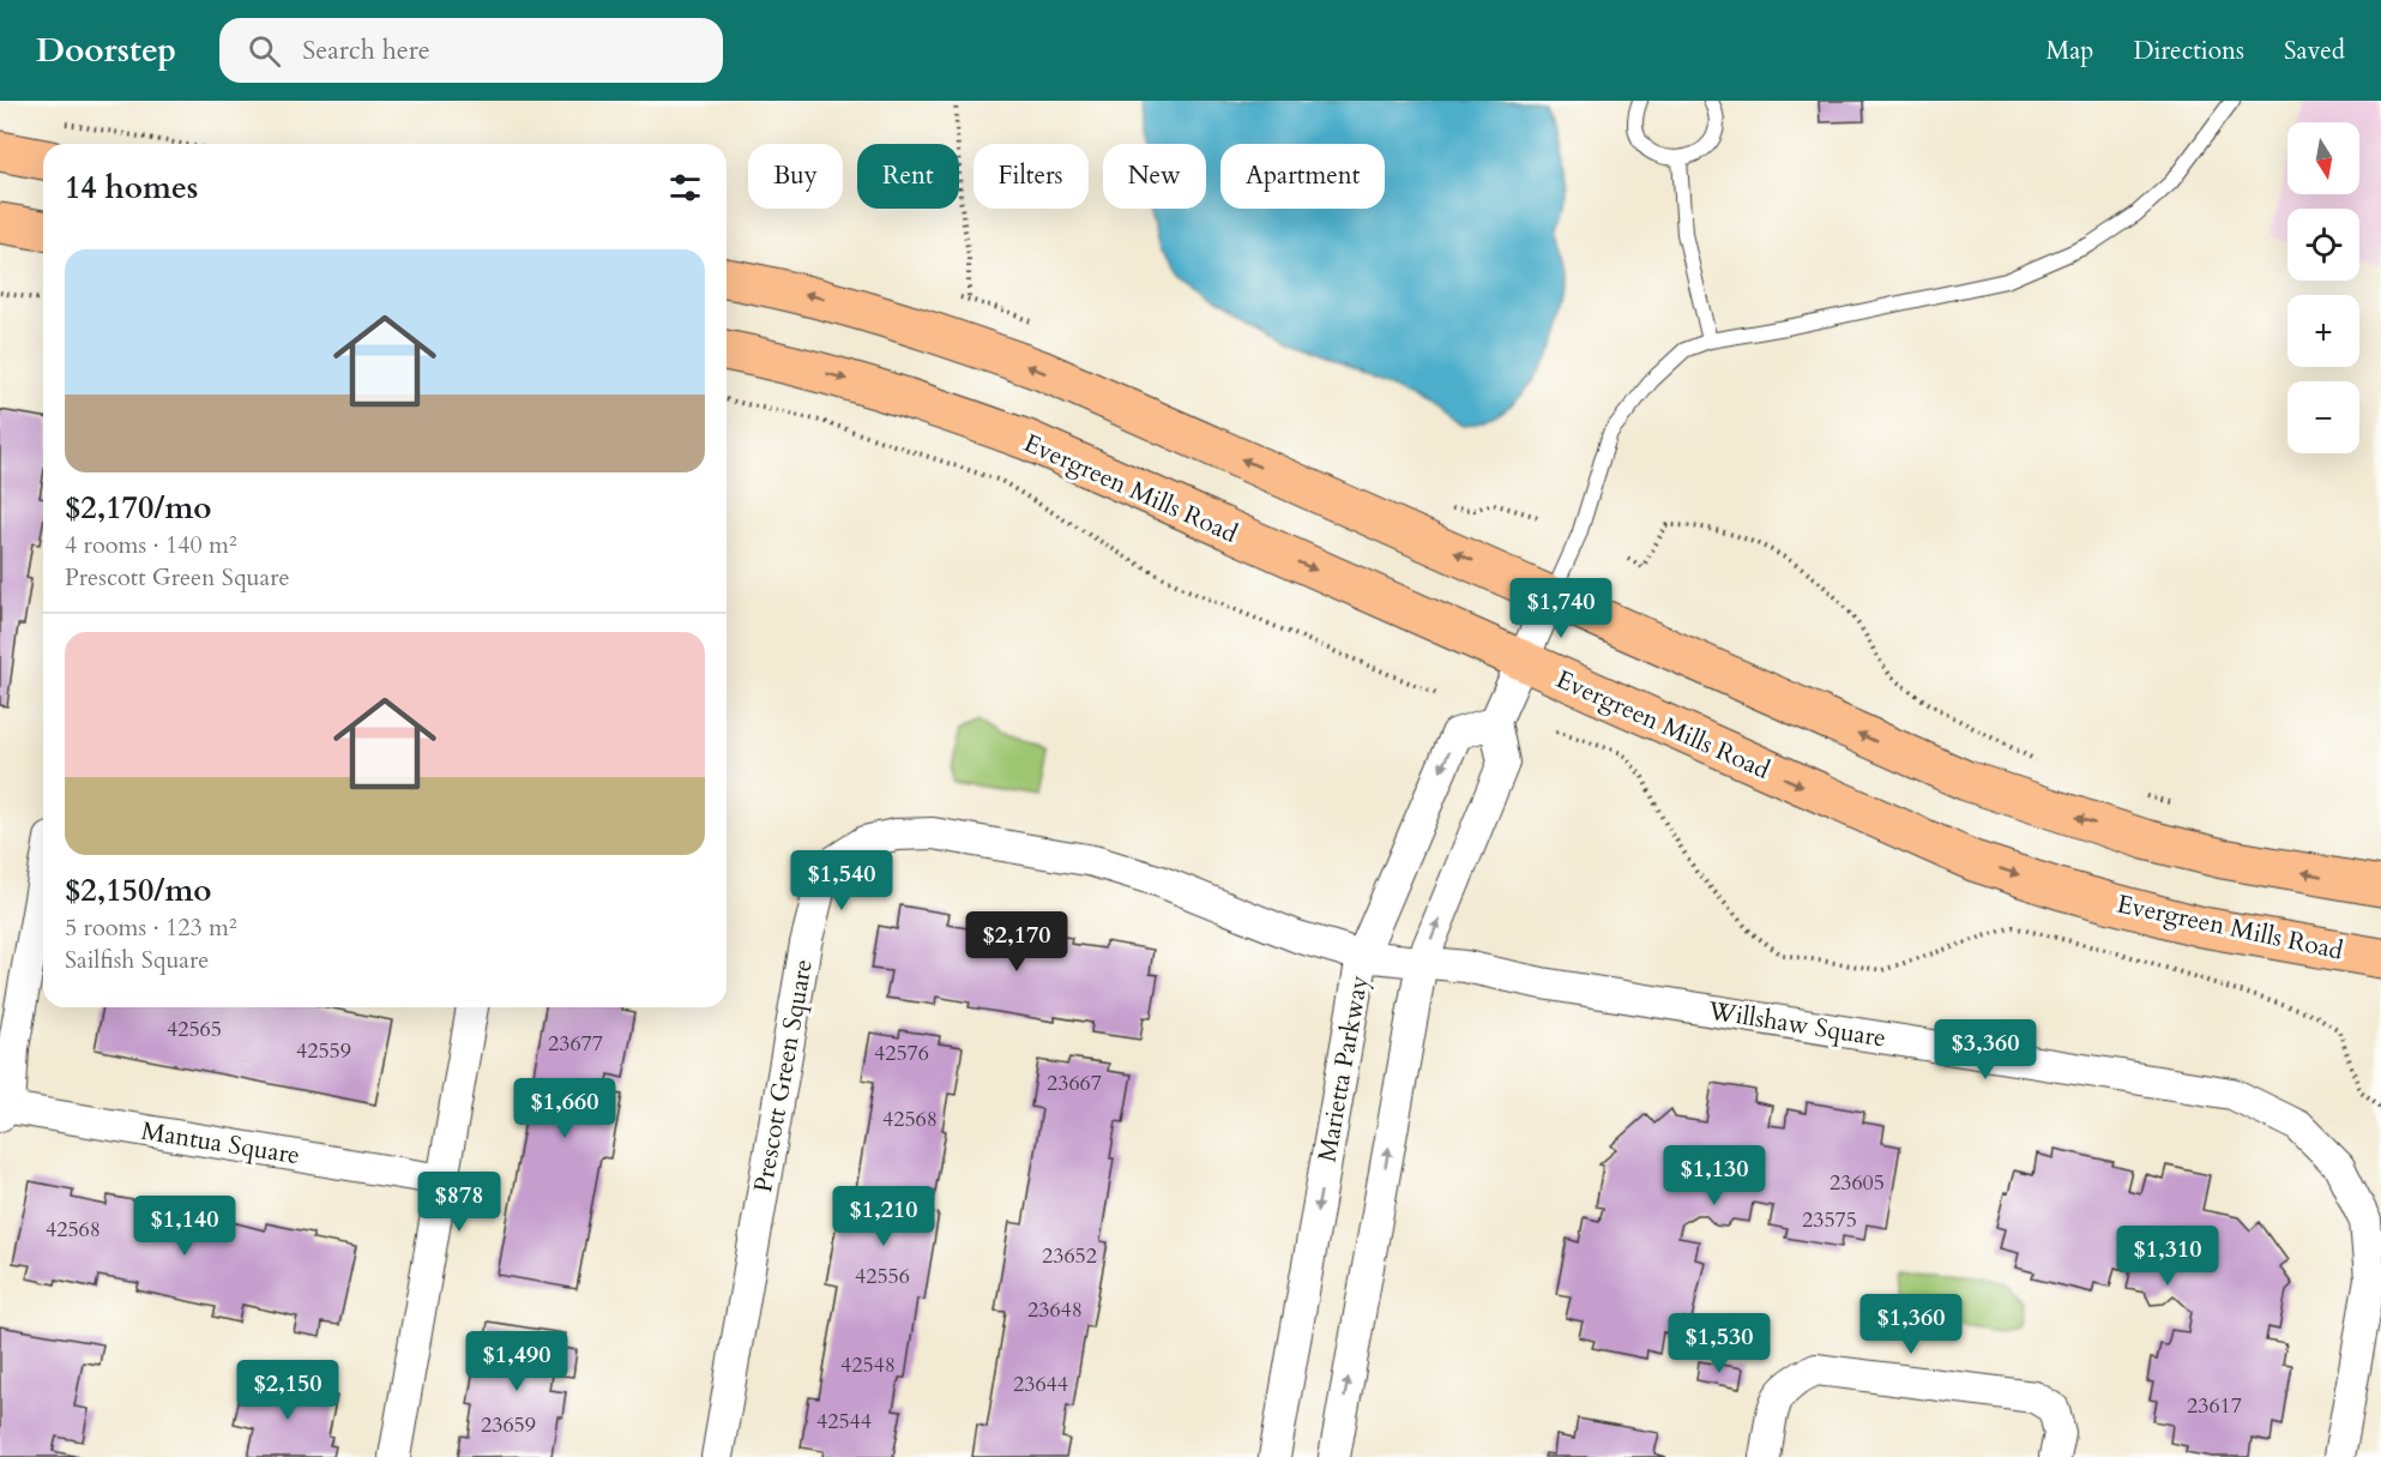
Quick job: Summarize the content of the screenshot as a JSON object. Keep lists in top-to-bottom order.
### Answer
{
  "streets": {
    "main road": ["Evergreen Mills Road"],
    "street": [
      "Willshaw Square",
      "Marietta Parkway",
      "Prescott Green Square",
      "Mantua Square"
    ]
  },
  "crossings": [
    ["Willshaw Square", "Marietta Parkway"],
    ["Willshaw Square", "Prescott Green Square"],
    ["Marietta Parkway", "Prescott Green Square"]
  ],
  "house_numbers": [
    "42565",
    "23677",
    "42559",
    "42576",
    "23667",
    "42568",
    "23605",
    "23575",
    "42568",
    "23652",
    "42556",
    "23648",
    "42548",
    "23644",
    "23617",
    "42544",
    "23659"
  ],
  "north": "bottom",
  "page": {
    "header": "Doorstep",
    "search": "Search here",
    "nav": ["Map", "Directions", "Saved"],
    "map_buttons": ["+", "−"],
    "chip": [
      "Buy",
      "Rent",
      "Filters",
      "New",
      "Apartment"
    ],
    "heading": "14 homes",
    "list": [
      {
        "name": "$2,170/mo",
        "note": "4 rooms · 140 m² · Prescott Green Square"
      },
      {
        "name": "$2,150/mo",
        "note": "5 rooms · 123 m² · Sailfish Square"
      }
    ],
    "price": [
      "$1,740",
      "$1,540",
      "$2,170",
      "$3,360",
      "$1,660",
      "$1,130",
      "$878",
      "$1,210",
      "$1,140",
      "$1,310",
      "$1,360",
      "$1,530",
      "$1,490",
      "$2,150"
    ]
  }
}
